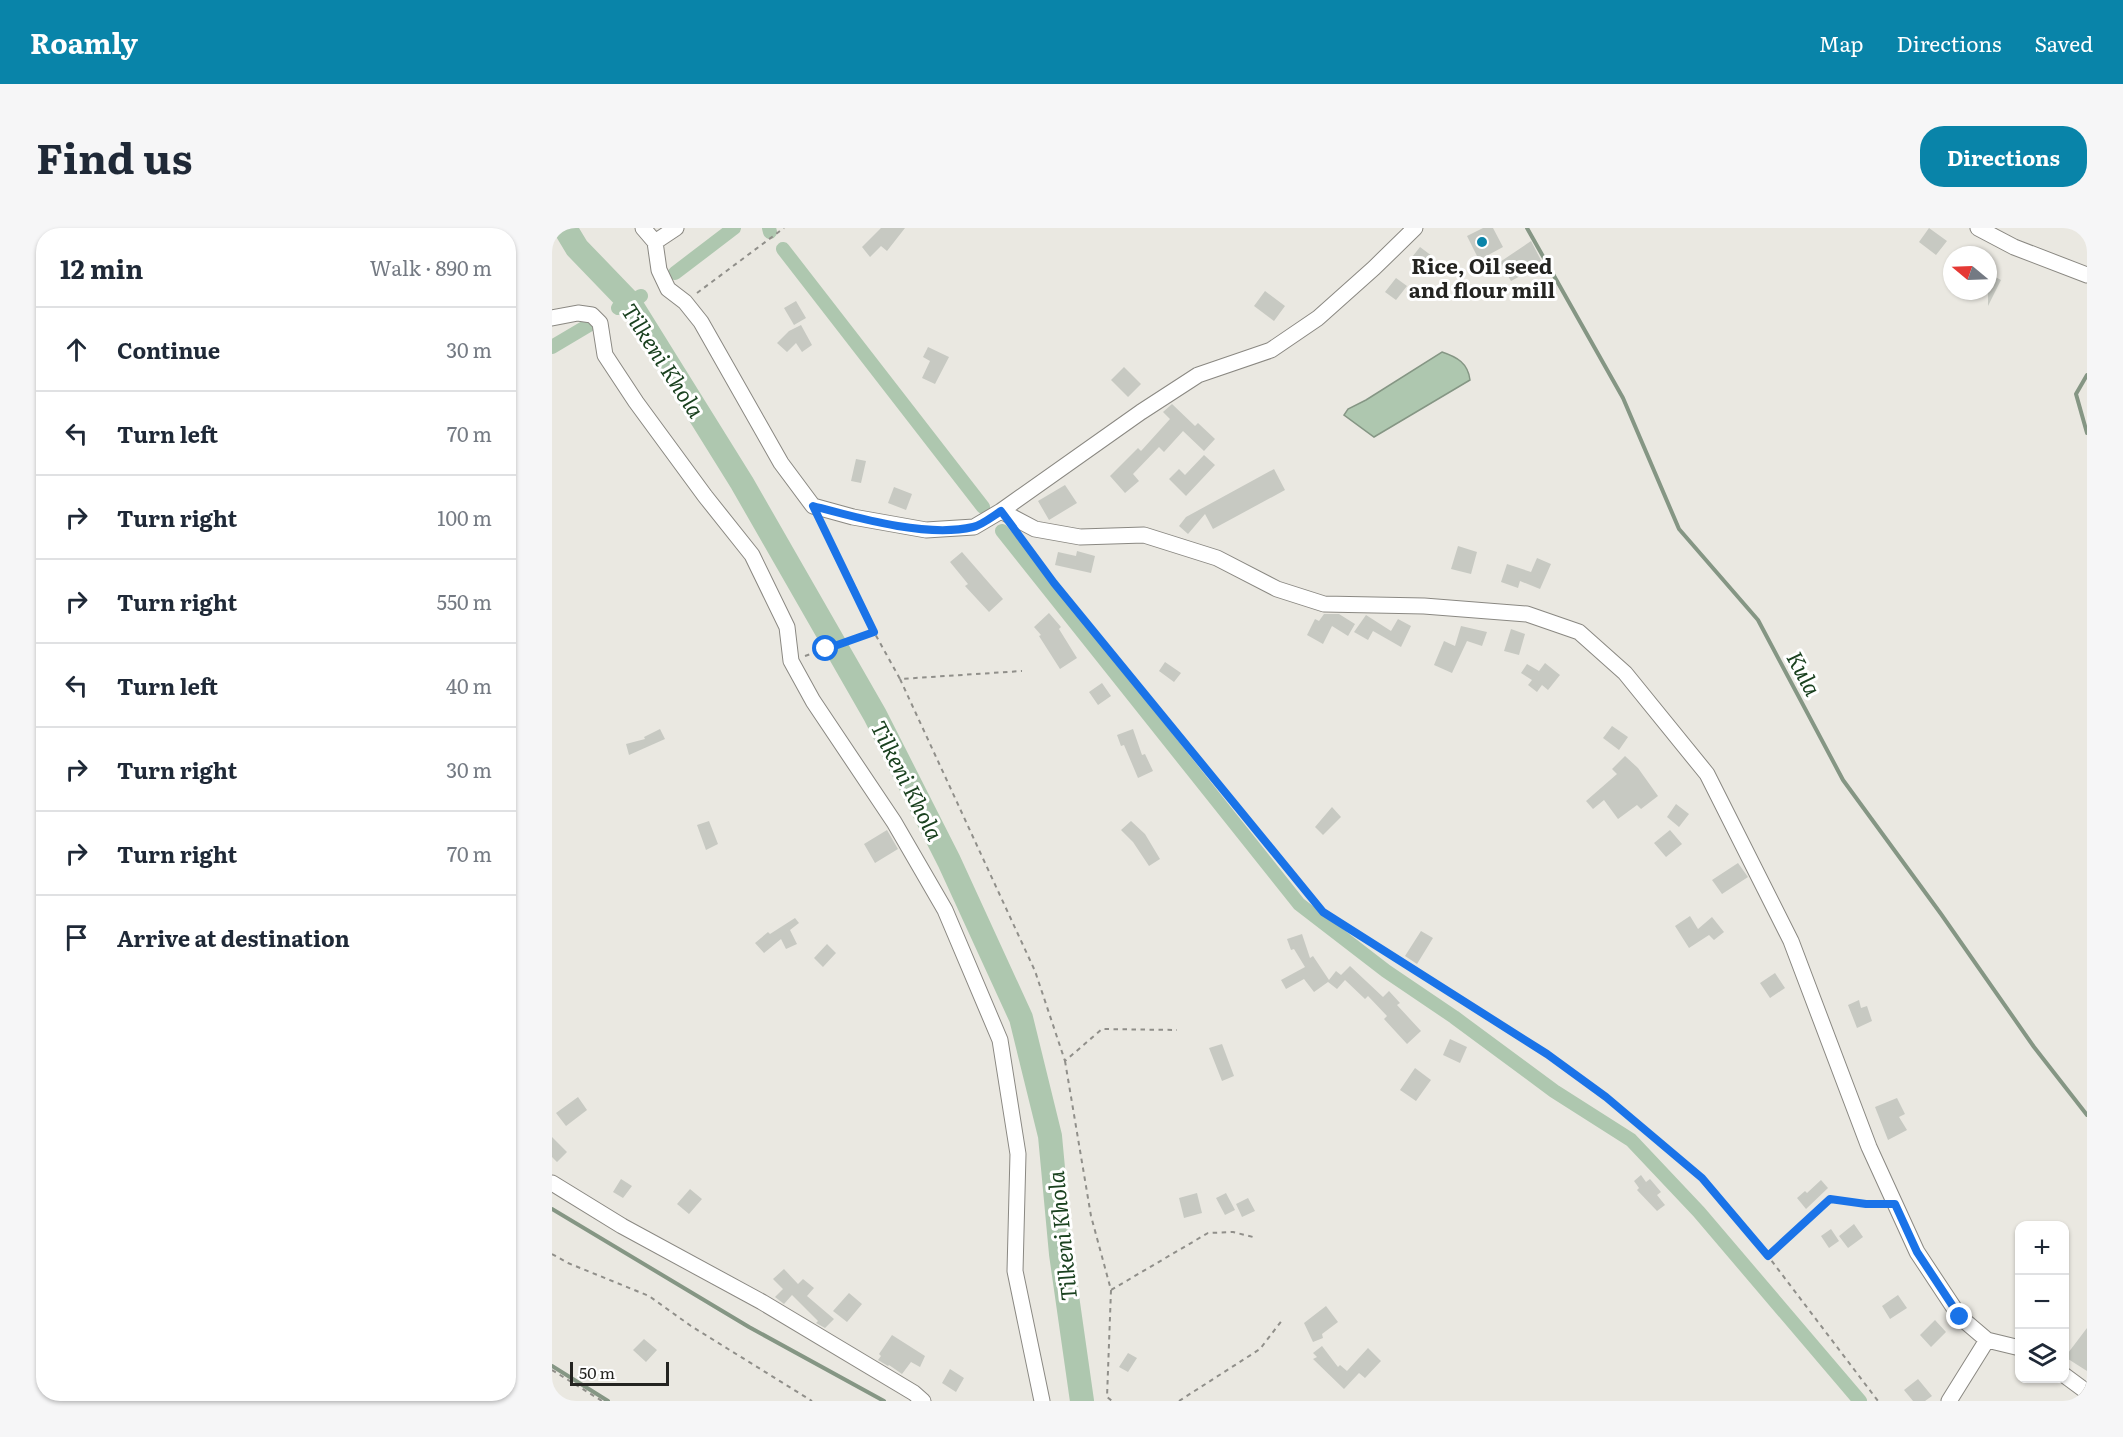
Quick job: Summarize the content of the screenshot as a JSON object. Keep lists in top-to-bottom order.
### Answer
{
  "water": ["Tilkeni Khola", "Kula"],
  "places": ["Rice, Oil seed and flour mill"],
  "scale_bar": "50 m",
  "north": "left",
  "page": {
    "header": "Roamly",
    "nav": ["Map", "Directions", "Saved"],
    "title": "Find us",
    "buttons": "Directions",
    "heading": ["12 min", "Walk · 890 m"],
    "list": [
      ["Continue", "30 m"],
      ["Turn left", "70 m"],
      ["Turn right", "100 m"],
      ["Turn right", "550 m"],
      ["Turn left", "40 m"],
      ["Turn right", "30 m"],
      ["Turn right", "70 m"],
      "Arrive at destination"
    ],
    "map_buttons": ["+", "−"],
    "scale": "50 m"
  }
}
